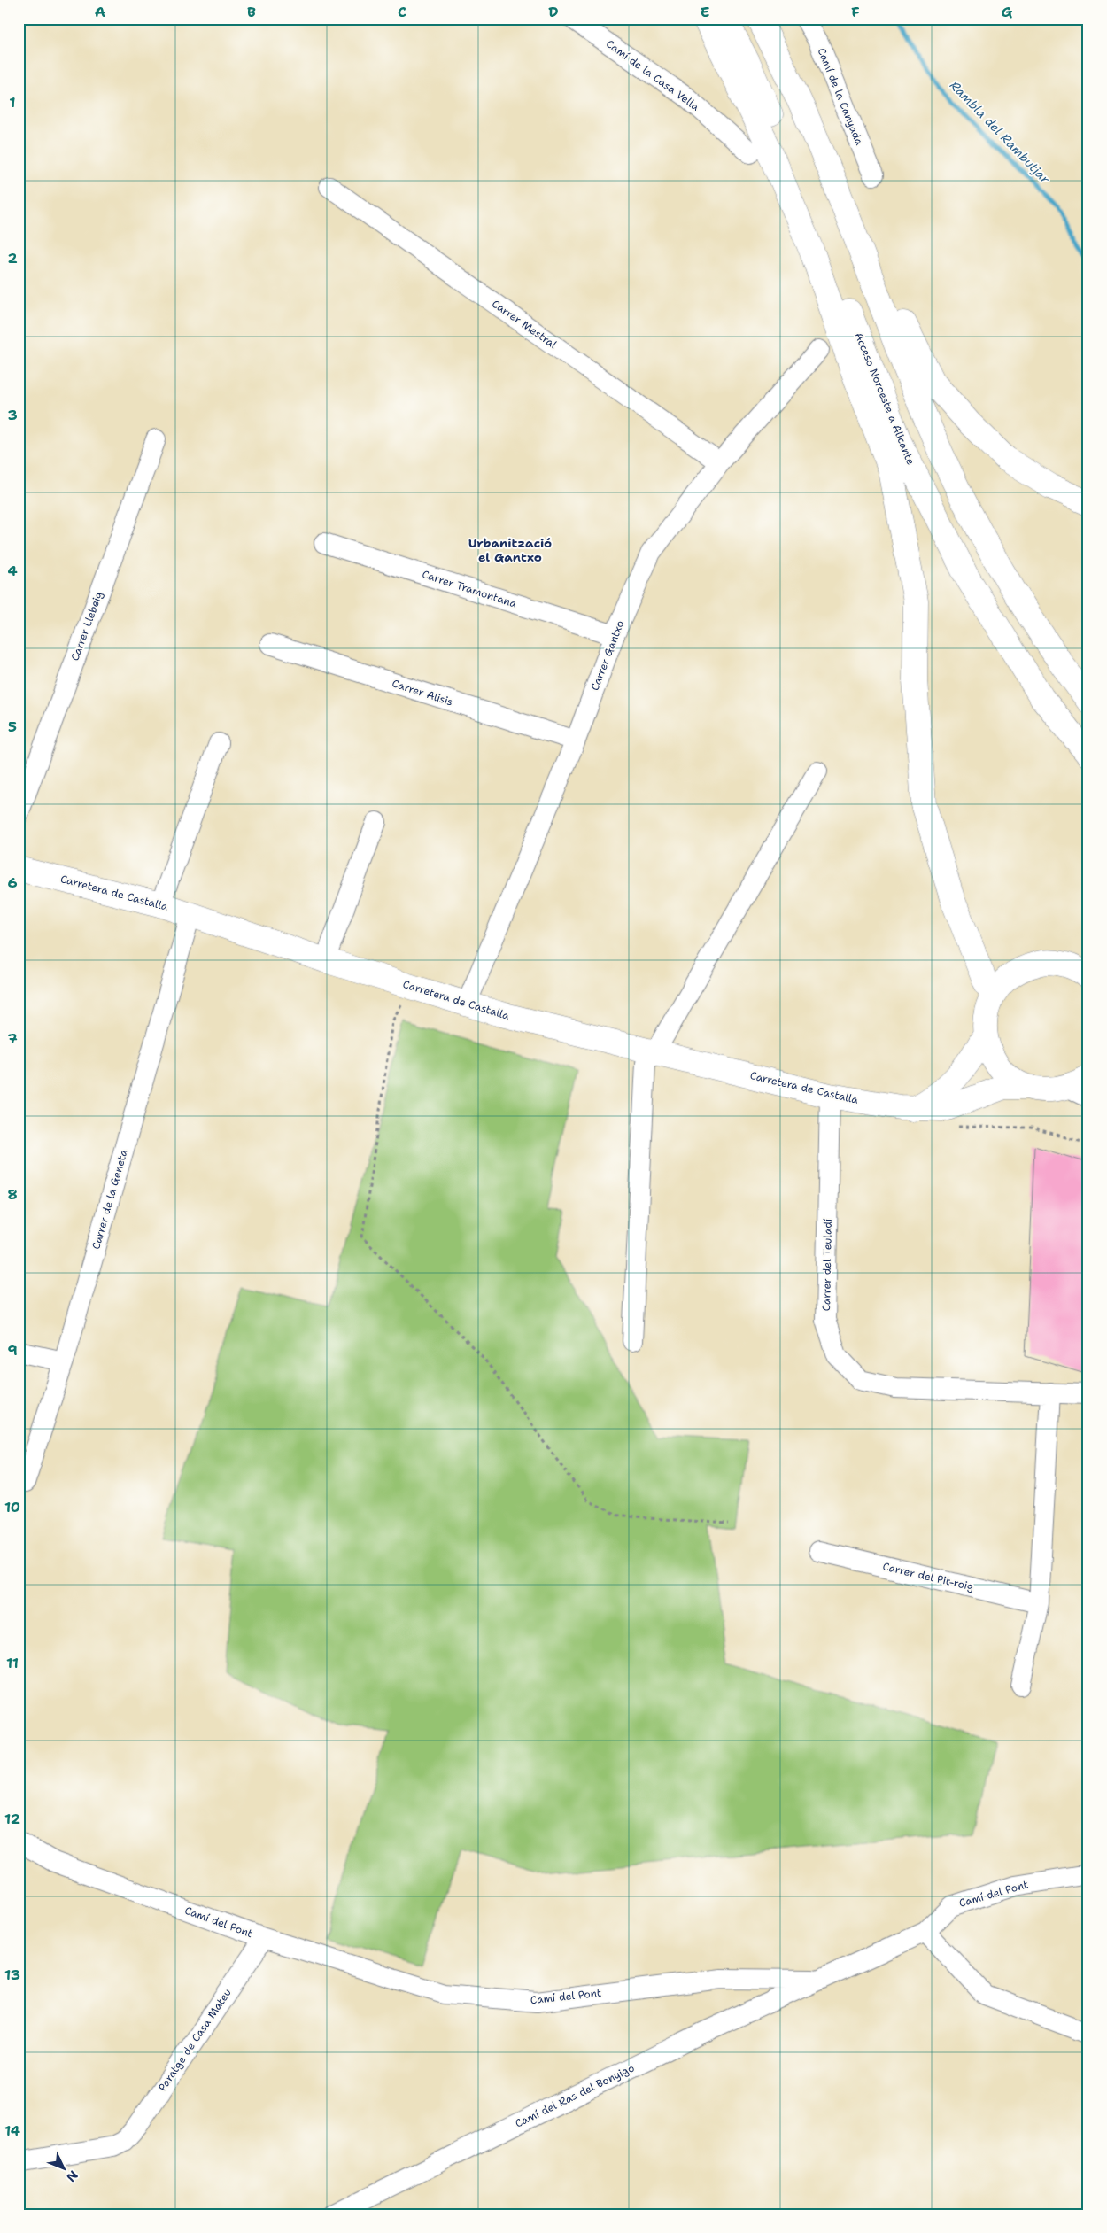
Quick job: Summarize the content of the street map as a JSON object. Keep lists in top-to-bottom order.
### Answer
{
  "streets": {
    "main road": ["Acceso Noroeste a Alicante", "Carretera de Castalla"],
    "street": [
      "Camí de la Casa Vella",
      "Camí de la Canyada",
      "Carrer Mestral",
      "Carrer Tramontana",
      "Carrer Llebeig",
      "Carrer Gantxo",
      "Carrer Alisis",
      "Carrer de la Geneta",
      "Carrer del Teuladí",
      "Carrer del Pit-roig",
      "Camí del Pont",
      "Paratge de Casa Mateu",
      "Camí del Ras del Bonyigo"
    ]
  },
  "crossings": [
    ["Carrer Mestral", "Carrer Gantxo"],
    ["Carrer Tramontana", "Carrer Gantxo"],
    ["Carrer Gantxo", "Carrer Alisis"],
    ["Carrer Gantxo", "Carretera de Castalla"],
    ["Carretera de Castalla", "Carrer de la Geneta"],
    ["Carretera de Castalla", "Carrer del Teuladí"],
    ["Camí del Pont", "Paratge de Casa Mateu"],
    ["Camí del Pont", "Camí del Ras del Bonyigo"]
  ],
  "districts": ["Urbanització el Gantxo"],
  "water": ["Rambla del Rambutjar"],
  "north": "bottom right",
  "grid": {
    "columns": [
      "A",
      "B",
      "C",
      "D",
      "E",
      "F",
      "G"
    ],
    "rows": [
      "1",
      "2",
      "3",
      "4",
      "5",
      "6",
      "7",
      "8",
      "9",
      "10",
      "11",
      "12",
      "13",
      "14"
    ]
  }
}
